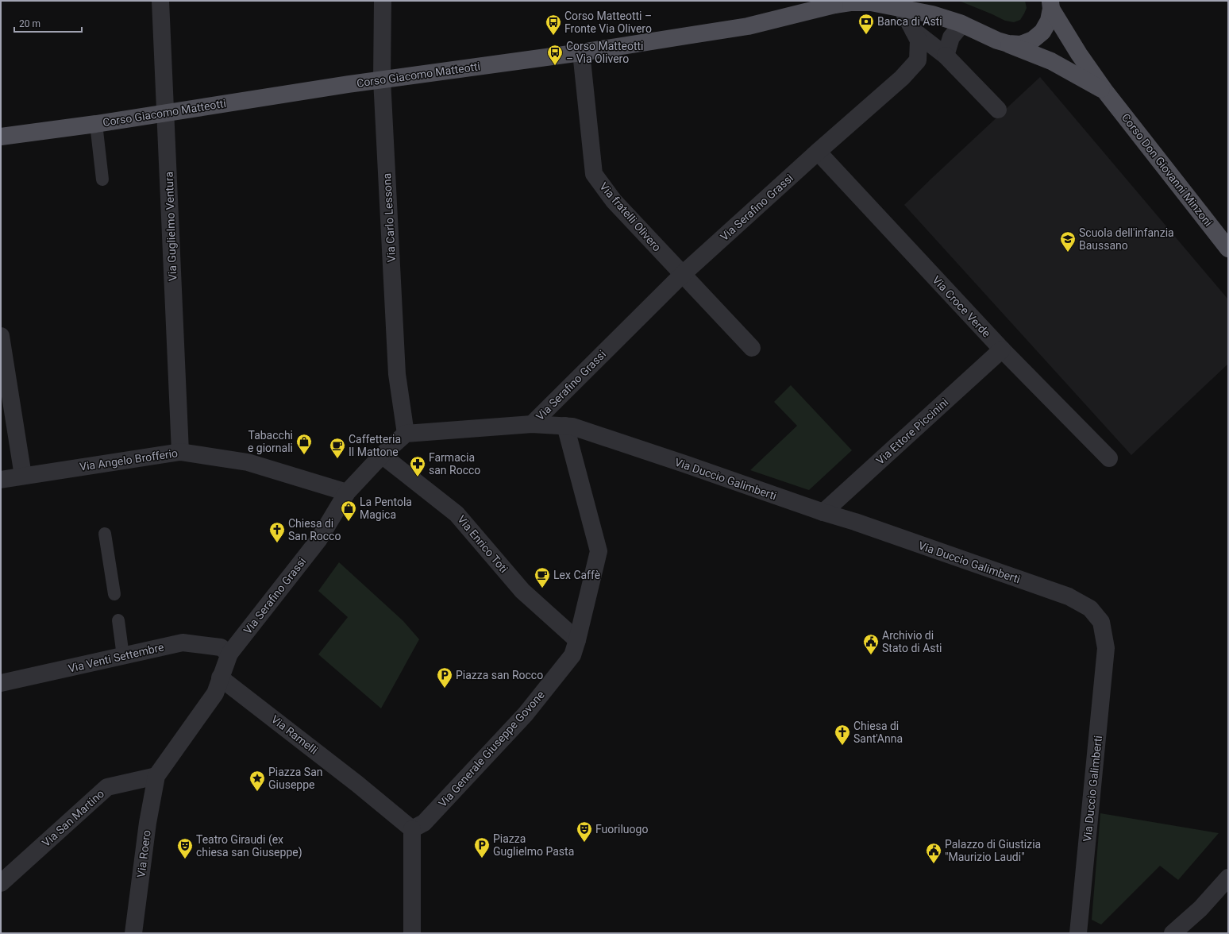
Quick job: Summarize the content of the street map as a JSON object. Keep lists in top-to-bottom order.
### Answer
{
  "streets": {
    "main road": ["Corso Giacomo Matteotti", "Corso Don Giovanni Minzoni"],
    "street": [
      "Via Serafino Grassi",
      "Via fratelli Olivero",
      "Via Carlo Lessona",
      "Via Guglielmo Ventura",
      "Via Croce Verde",
      "Via Ettore Piccinini",
      "Via Angelo Brofferio",
      "Via Duccio Galimberti",
      "Via Enrico Toti",
      "Via Venti Settembre",
      "Via Ramelli",
      "Via Generale Giuseppe Govone",
      "Via San Martino",
      "Via Roero"
    ]
  },
  "crossings": [
    ["Corso Giacomo Matteotti", "Corso Don Giovanni Minzoni"],
    ["Corso Giacomo Matteotti", "Via Serafino Grassi"],
    ["Corso Giacomo Matteotti", "Via fratelli Olivero"],
    ["Corso Giacomo Matteotti", "Via Carlo Lessona"],
    ["Corso Giacomo Matteotti", "Via Guglielmo Ventura"],
    ["Corso Don Giovanni Minzoni", "Via Serafino Grassi"],
    ["Via Serafino Grassi", "Via fratelli Olivero"],
    ["Via Serafino Grassi", "Via Carlo Lessona"],
    ["Via Serafino Grassi", "Via Croce Verde"],
    ["Via Serafino Grassi", "Via Angelo Brofferio"],
    ["Via Serafino Grassi", "Via Duccio Galimberti"],
    ["Via Serafino Grassi", "Via Enrico Toti"],
    ["Via Serafino Grassi", "Via Venti Settembre"],
    ["Via Serafino Grassi", "Via Ramelli"],
    ["Via Serafino Grassi", "Via San Martino"],
    ["Via Serafino Grassi", "Via Roero"],
    ["Via Guglielmo Ventura", "Via Angelo Brofferio"],
    ["Via Croce Verde", "Via Ettore Piccinini"],
    ["Via Ettore Piccinini", "Via Duccio Galimberti"],
    ["Via Duccio Galimberti", "Via Generale Giuseppe Govone"],
    ["Via Enrico Toti", "Via Generale Giuseppe Govone"],
    ["Via Ramelli", "Via Generale Giuseppe Govone"],
    ["Via San Martino", "Via Roero"]
  ],
  "places": {
    "bank": ["Banca di Asti"],
    "bus stop": ["Corso Matteotti – Fronte Via Olivero", "Corso Matteotti – Via Olivero"],
    "school or university": ["Scuola dell'infanzia Baussano"],
    "shop": ["Tabacchi e giornali", "La Pentola Magica"],
    "cafe": ["Caffetteria Il Mattone", "Lex Caffè"],
    "pharmacy": ["Farmacia san Rocco"],
    "church": ["Chiesa di San Rocco", "Chiesa di Sant'Anna"],
    "public building": ["Archivio di Stato di Asti", "Palazzo di Giustizia \"Maurizio Laudi\""],
    "parking": ["Piazza san Rocco", "Piazza Guglielmo Pasta"],
    "place": ["Piazza San Giuseppe"],
    "theatre": ["Fuoriluogo", "Teatro Giraudi (ex chiesa san Giuseppe)"]
  },
  "scale_bar": "20 m"
}
